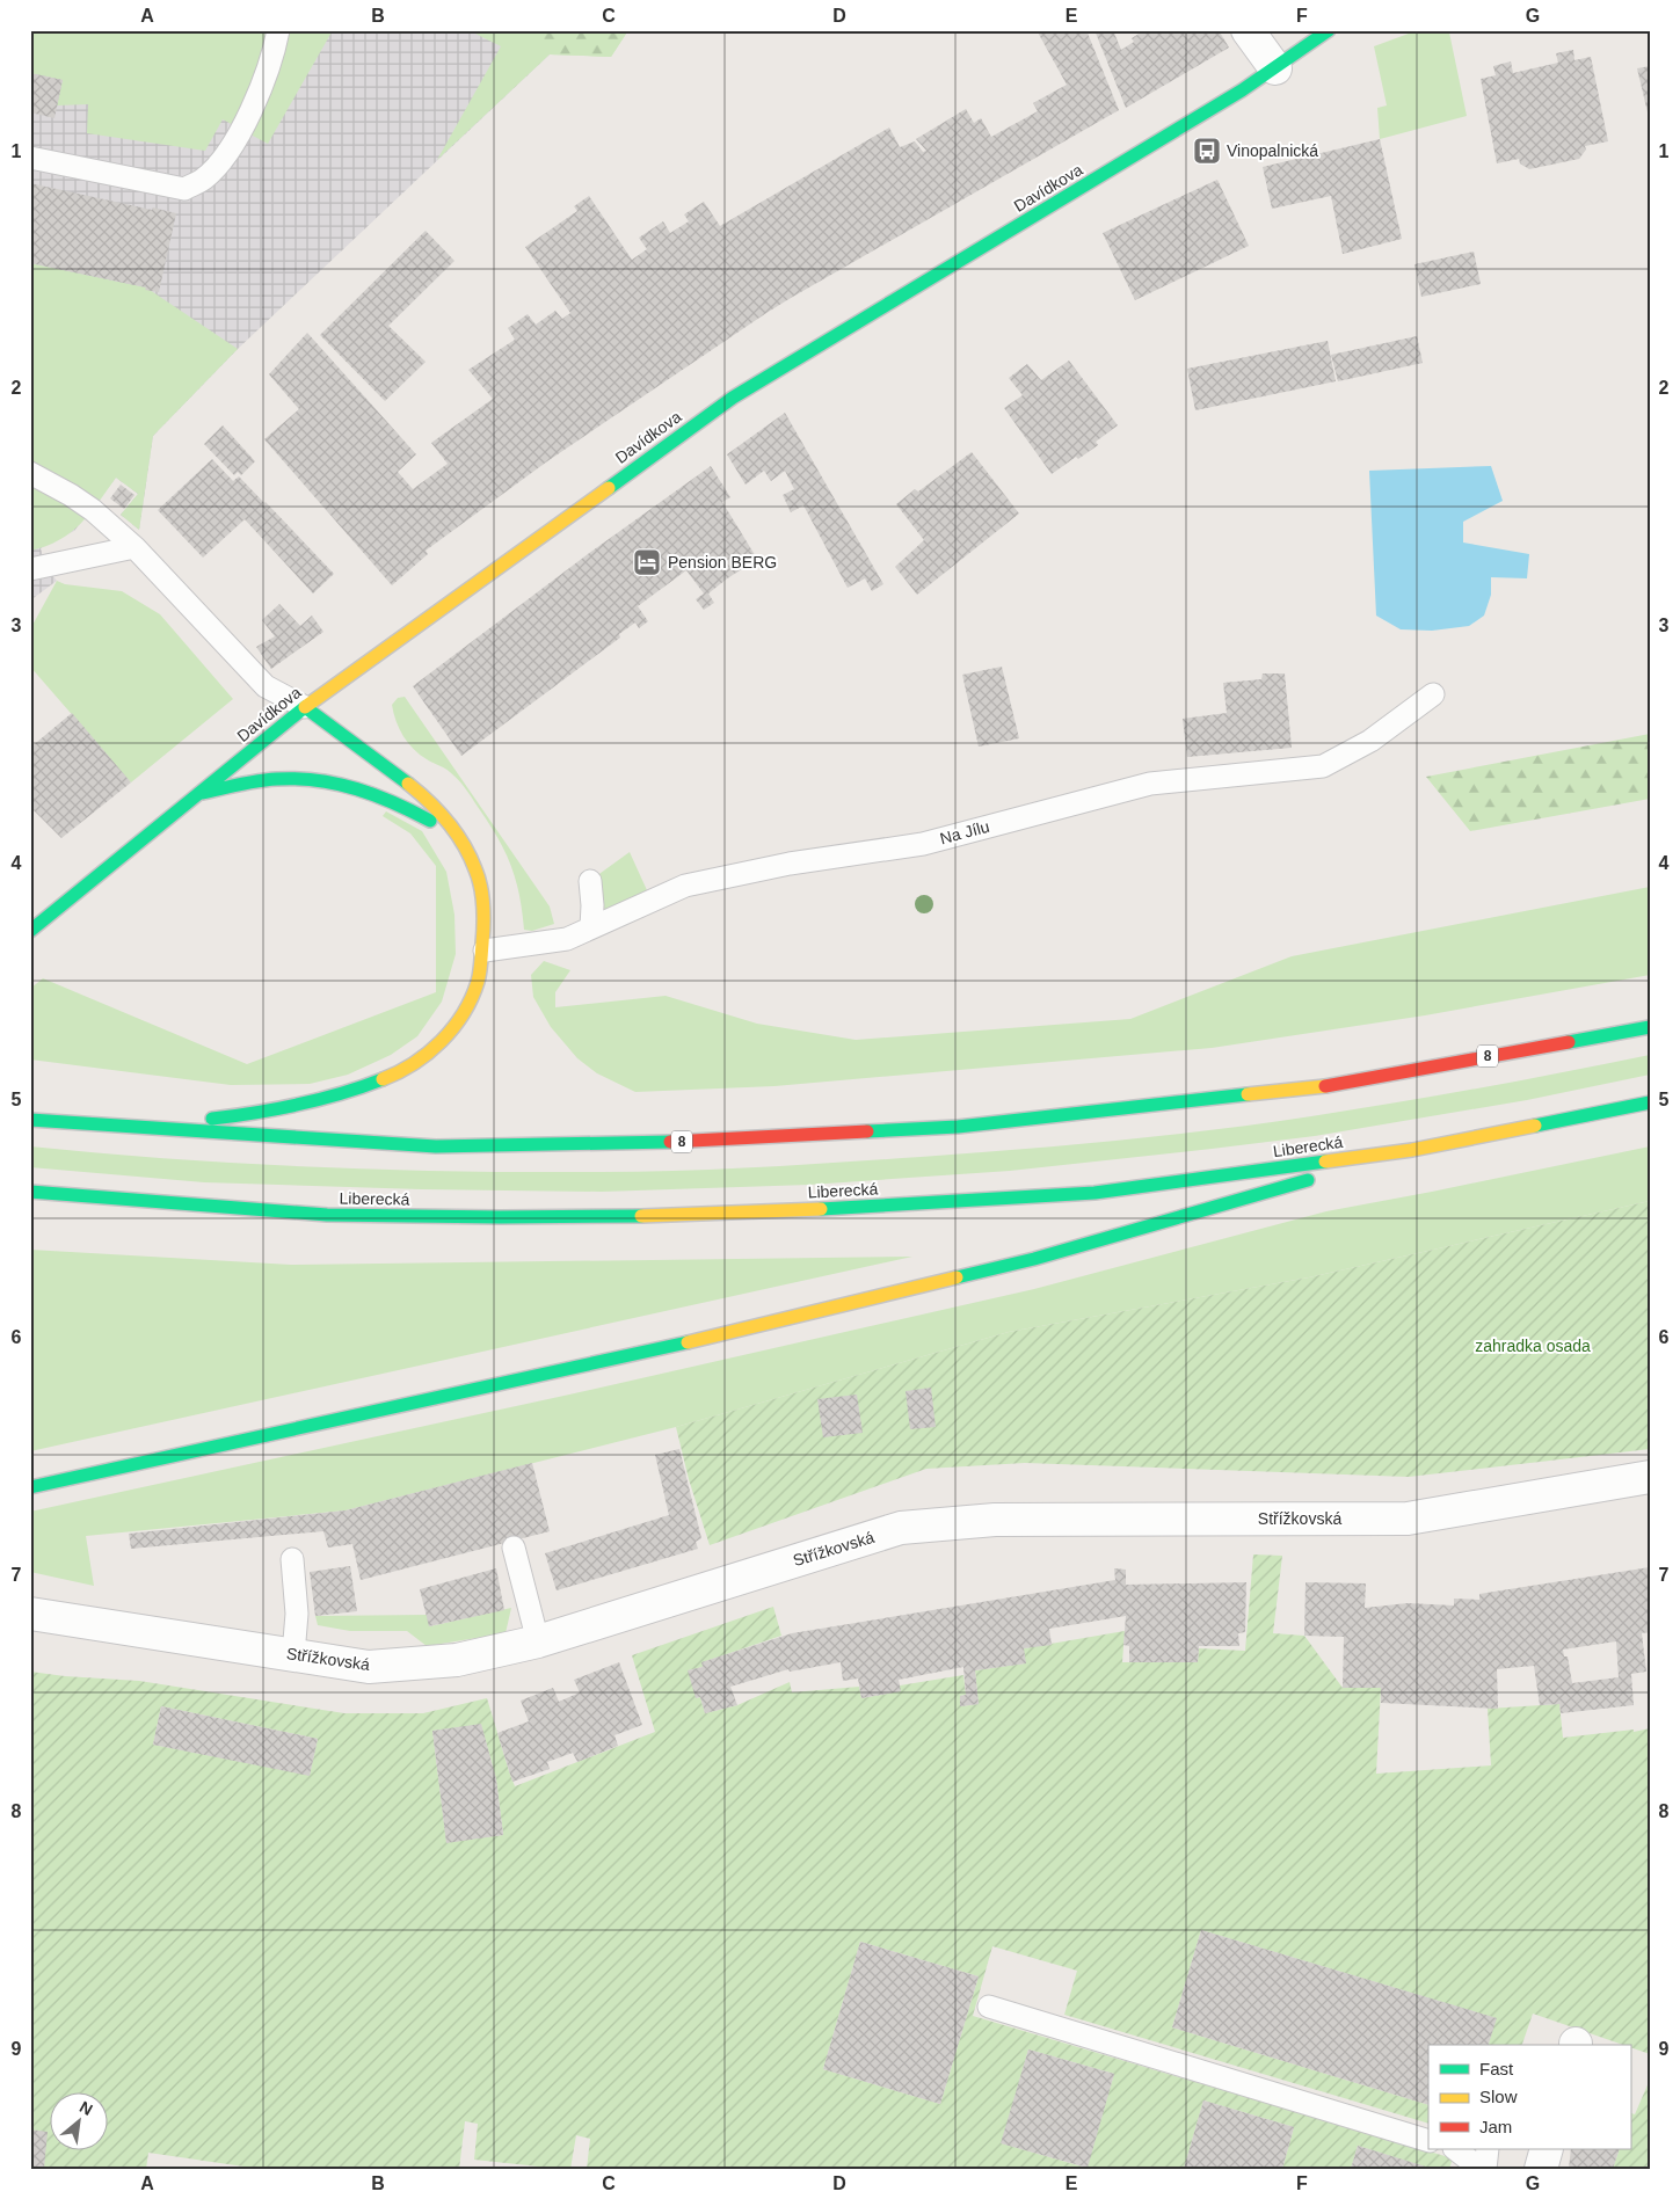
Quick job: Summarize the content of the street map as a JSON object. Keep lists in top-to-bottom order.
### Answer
{
  "streets": {
    "main road": ["Davídkova", "8", "Liberecká"],
    "street": ["Střížkovská"],
    "lane": ["Na Jílu"]
  },
  "parks": ["zahradka osada"],
  "places": {
    "bus stop": ["Vinopalnická"],
    "hotel": ["Pension BERG"]
  },
  "legend": ["Fast", "Slow", "Jam"],
  "north": "top right",
  "grid": {
    "columns": [
      "A",
      "B",
      "C",
      "D",
      "E",
      "F",
      "G"
    ],
    "rows": [
      "1",
      "2",
      "3",
      "4",
      "5",
      "6",
      "7",
      "8",
      "9"
    ]
  }
}
